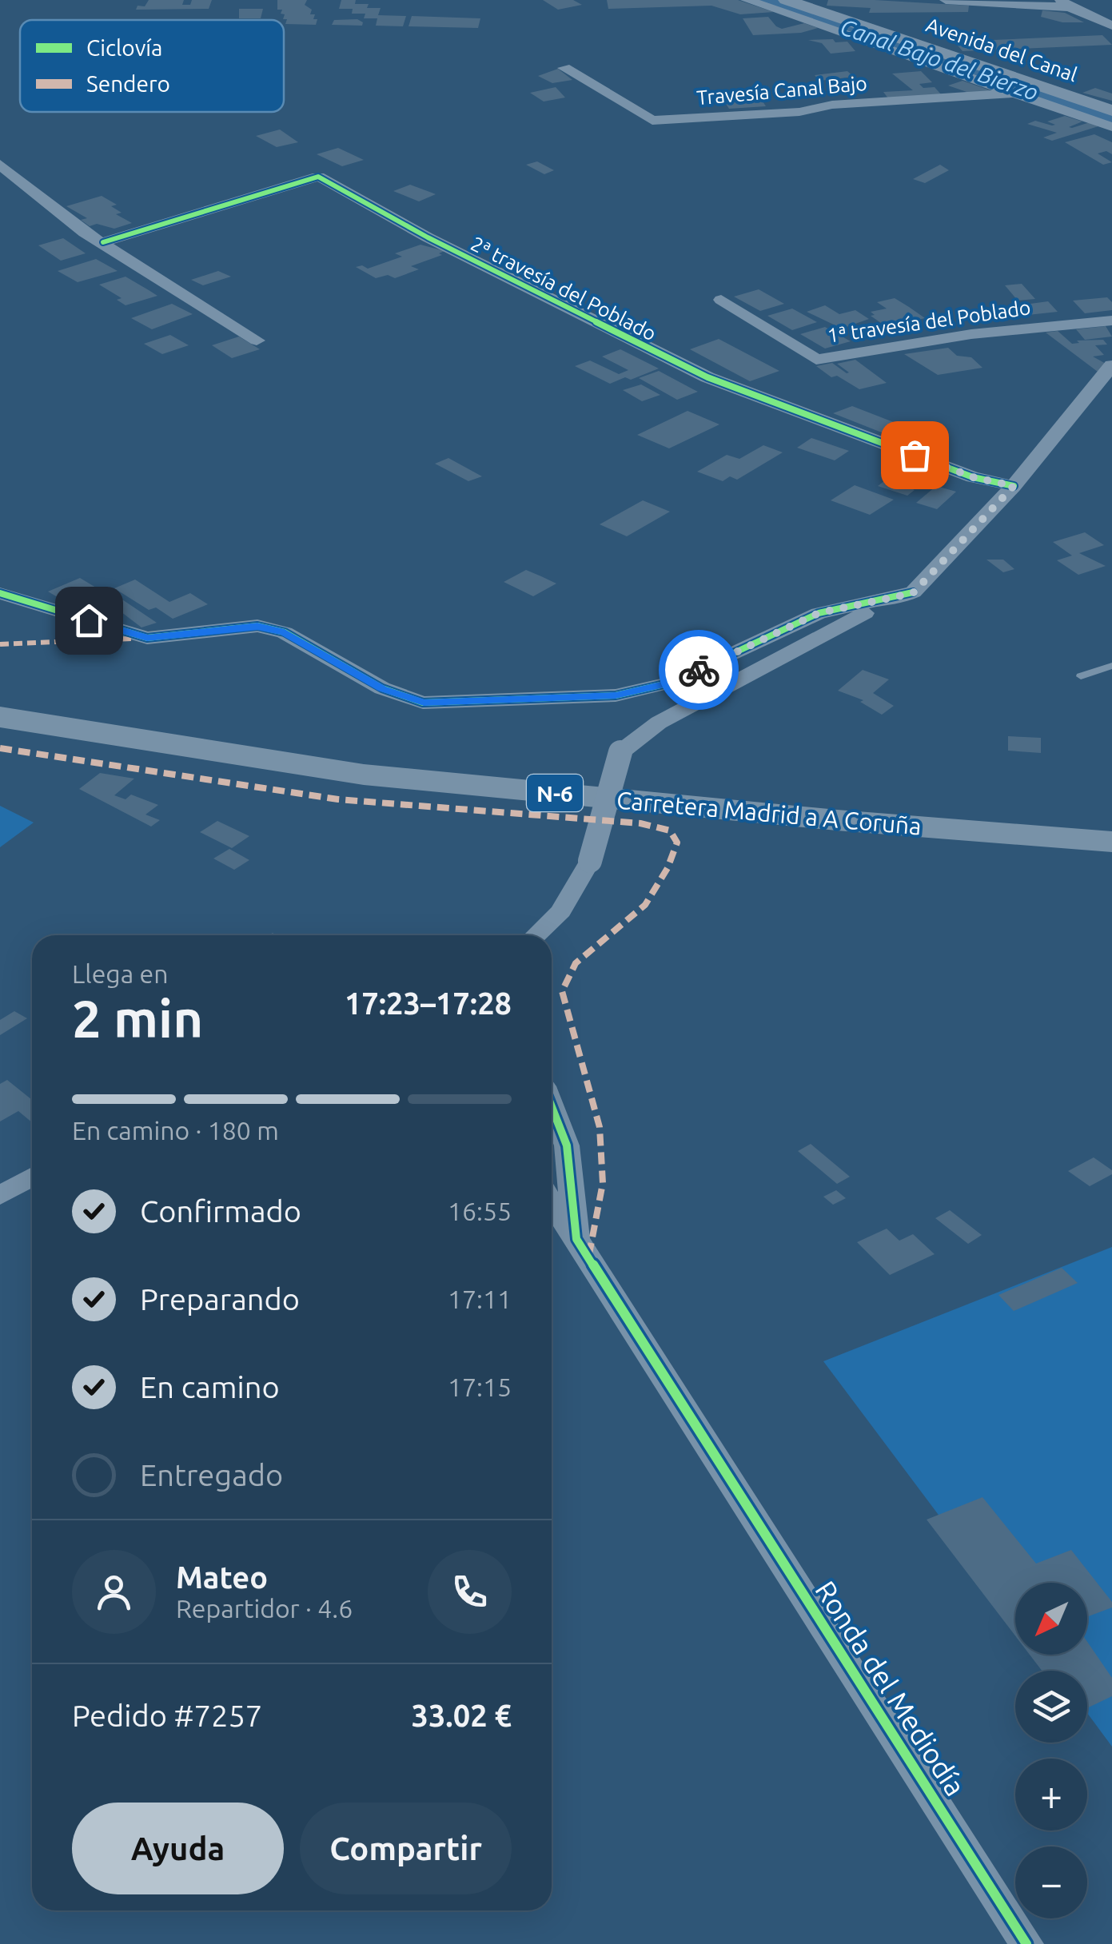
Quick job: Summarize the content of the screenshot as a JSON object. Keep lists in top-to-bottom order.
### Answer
{
  "streets": {
    "highway": ["N-6", "Carretera Madrid a A Coruña"],
    "street": [
      "Avenida del Canal",
      "Travesía Canal Bajo",
      "2ª travesía del Poblado",
      "1ª travesía del Poblado",
      "Ronda del Mediodía"
    ]
  },
  "crossings": [
    ["Avenida del Canal", "Travesía Canal Bajo"]
  ],
  "water": ["Canal Bajo del Bierzo"],
  "legend": ["Ciclovía", "Sendero"],
  "north": "bottom left",
  "page": {
    "heading": ["2 min", "Llega en", "17:23–17:28"],
    "panel": [
      "Mateo",
      "Repartidor · 4.6",
      "Pedido #7257",
      "33.02 €"
    ],
    "bar": "En camino · 180 m",
    "list": [
      ["Confirmado", "16:55"],
      ["Preparando", "17:11"],
      ["En camino", "17:15"],
      "Entregado"
    ],
    "map_buttons": ["+", "−"],
    "buttons": ["Ayuda", "Compartir"]
  }
}
